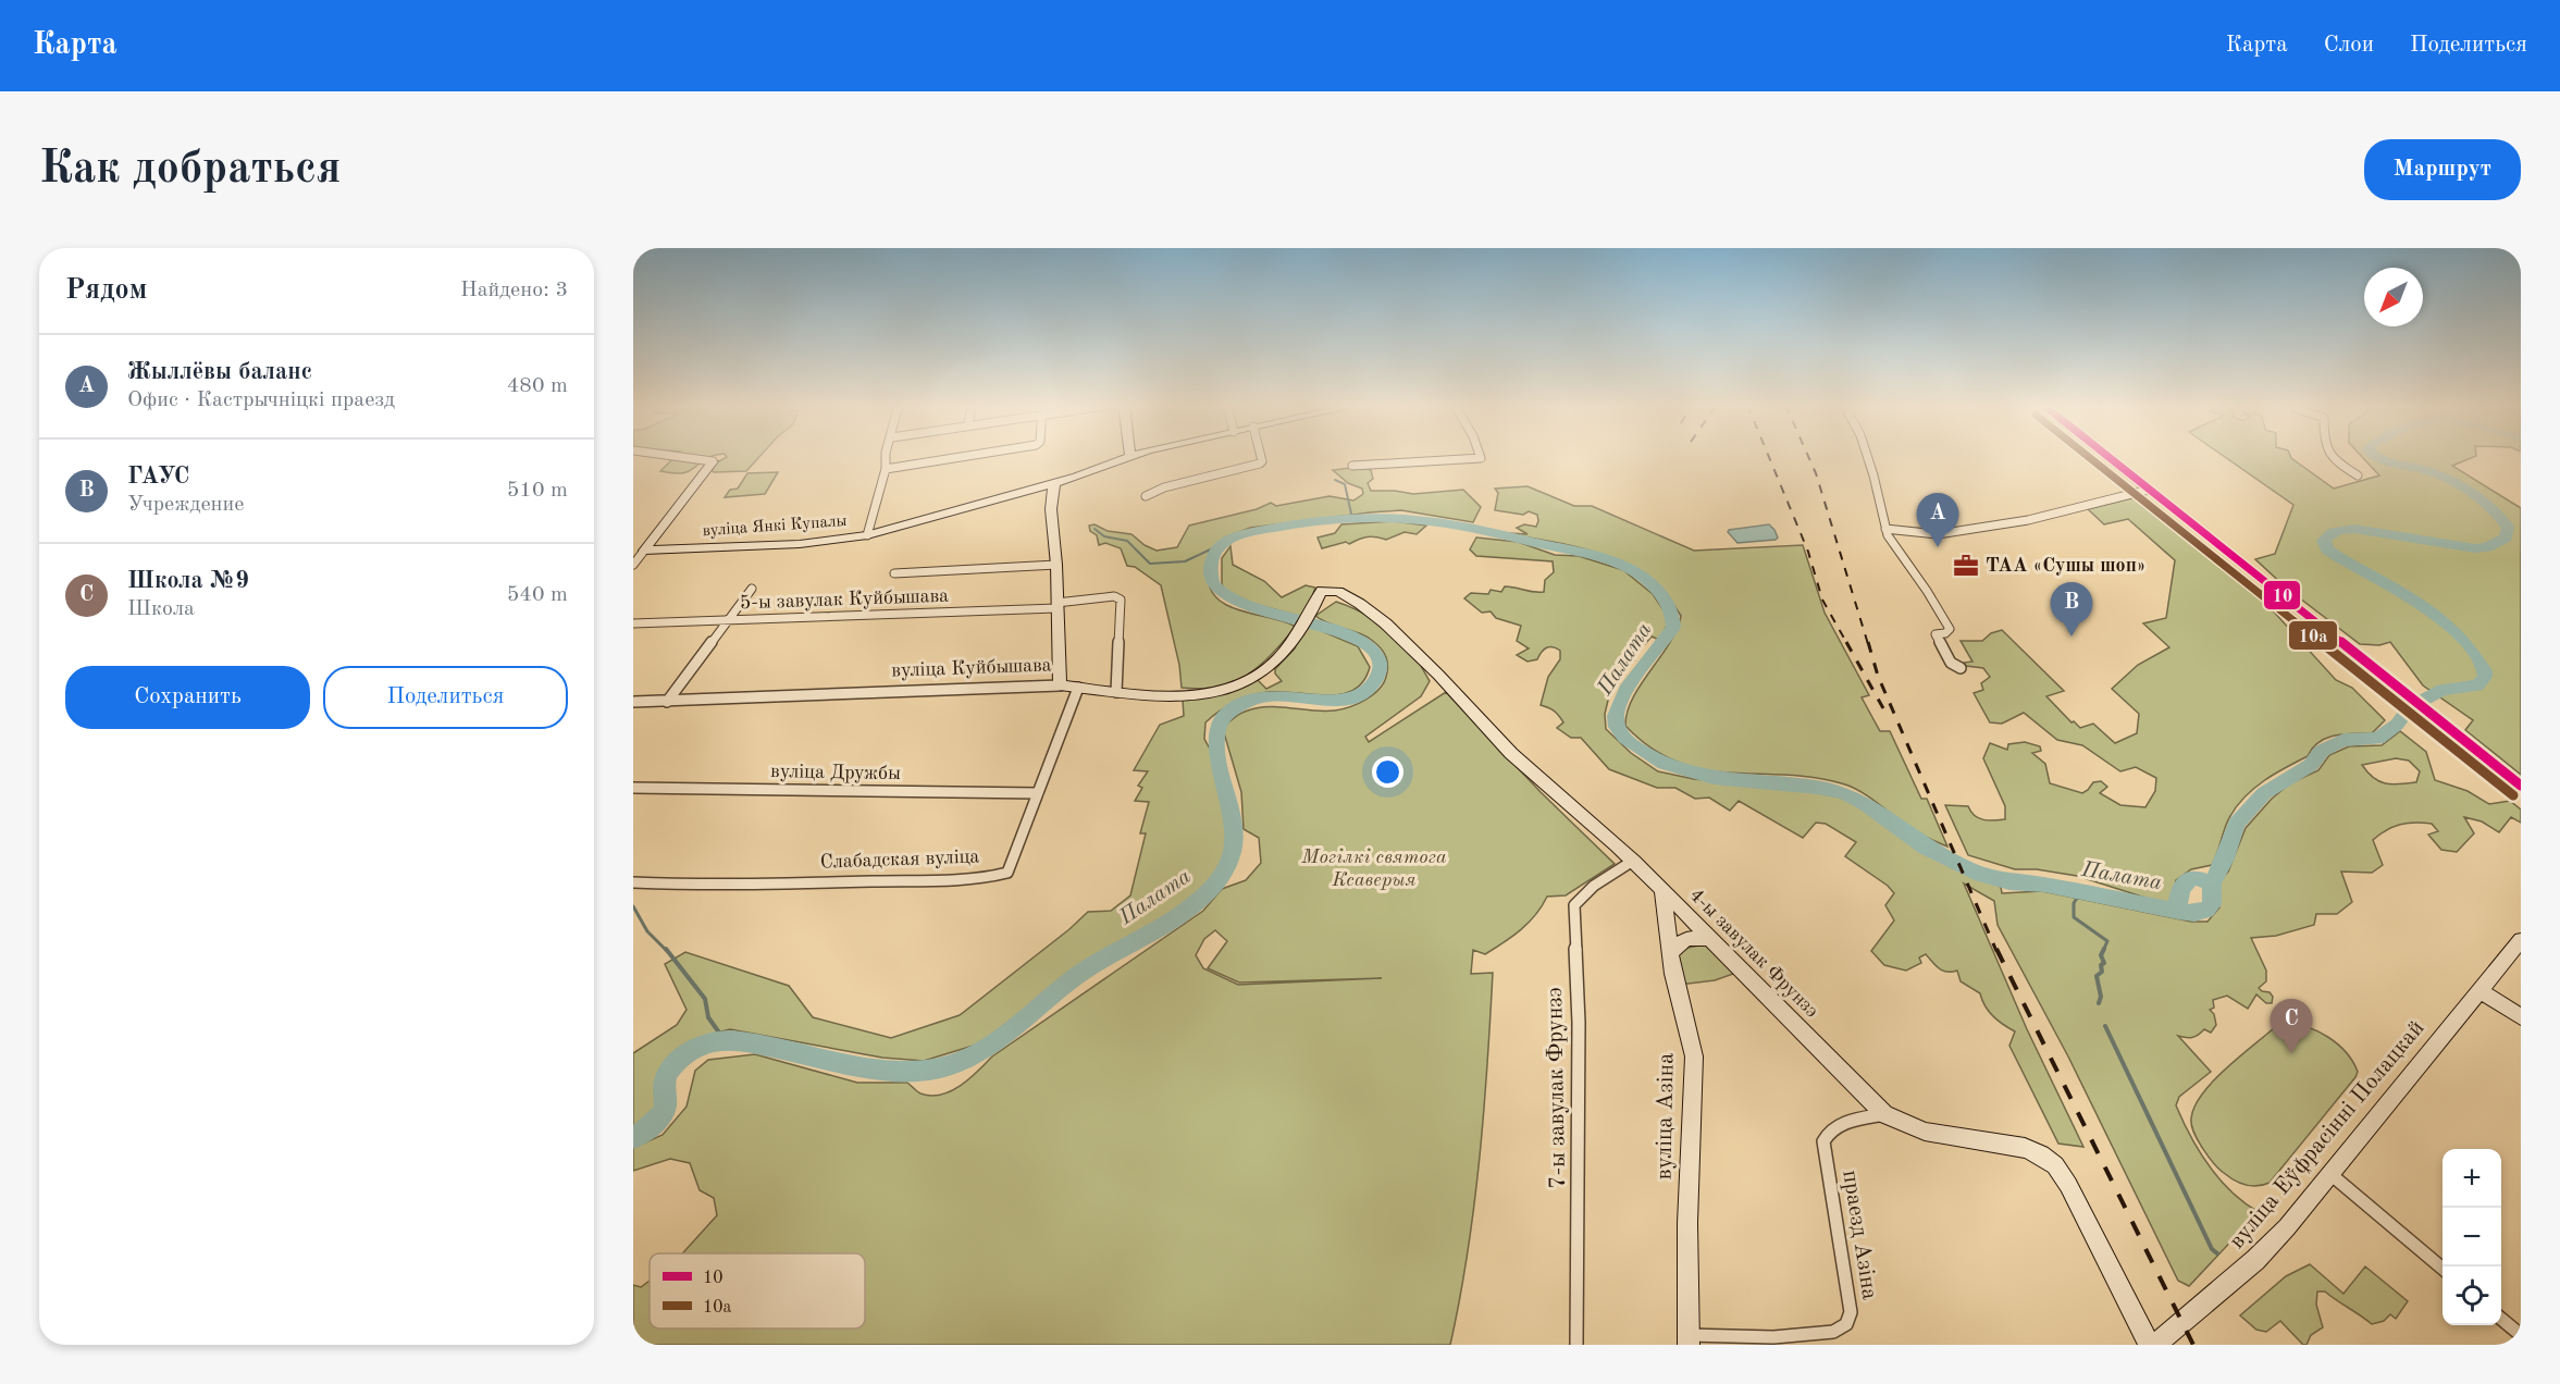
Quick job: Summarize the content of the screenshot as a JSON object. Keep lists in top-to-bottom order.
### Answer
{
  "streets": {
    "street": [
      "вуліца Янкі Купалы",
      "5-ы завулак Куйбышава",
      "вуліца Куйбышава",
      "вуліца Дружбы",
      "Слабадская вуліца",
      "4-ы завулак Фрунзэ",
      "7-ы завулак Фрунзэ",
      "вуліца Азіна",
      "вуліца Еўфрасінні Полацкай",
      "праезд Азіна"
    ]
  },
  "crossings": [
    ["5-ы завулак Куйбышава", "вуліца Куйбышава"],
    ["вуліца Куйбышава", "Слабадская вуліца"],
    ["вуліца Куйбышава", "4-ы завулак Фрунзэ"],
    ["вуліца Дружбы", "Слабадская вуліца"],
    ["4-ы завулак Фрунзэ", "7-ы завулак Фрунзэ"],
    ["4-ы завулак Фрунзэ", "вуліца Азіна"],
    ["4-ы завулак Фрунзэ", "праезд Азіна"],
    ["вуліца Азіна", "праезд Азіна"]
  ],
  "water": ["Палата"],
  "parks": ["Могілкі святога Ксаверыя"],
  "places": {
    "office": ["ТАА «Сушы шоп»"]
  },
  "lines": ["transit line 10", "transit line 10а"],
  "legend": ["10", "10а"],
  "north": "bottom left",
  "page": {
    "header": "Карта",
    "nav": ["Карта", "Слои", "Поделиться"],
    "buttons": [
      "Маршрут",
      ["Сохранить", "Поделиться"]
    ],
    "title": "Как добраться",
    "heading": ["Рядом", "Найдено: 3"],
    "list": [
      {
        "mark": "A",
        "name": "Жыллёвы баланс",
        "note": "Офис · Кастрычніцкі праезд",
        "value": "480 m"
      },
      {
        "mark": "B",
        "name": "ГАУС",
        "note": "Учреждение",
        "value": "510 m"
      },
      {
        "mark": "C",
        "name": "Школа №9",
        "note": "Школа",
        "value": "540 m"
      }
    ],
    "pins": ["A", "B", "C"],
    "map_buttons": ["+", "−"]
  }
}
